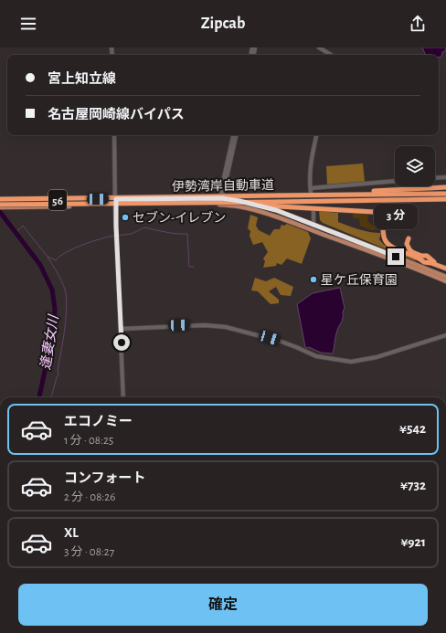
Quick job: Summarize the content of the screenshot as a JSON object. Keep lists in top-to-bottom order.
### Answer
{
  "streets": {
    "highway": ["伊勢湾岸自動車道"],
    "main road": ["56"]
  },
  "crossings": [
    ["伊勢湾岸自動車道", "56"]
  ],
  "water": ["逢妻女川"],
  "places": ["セブン-イレブン", "星ケ丘保育園"],
  "page": {
    "header": "Zipcab",
    "banner": ["宮上知立線", "名古屋岡崎線バイパス"],
    "bubble": "3 分",
    "list": [
      {
        "name": "エコノミー",
        "note": "1 分 · 08:25",
        "value": "¥542"
      },
      {
        "name": "コンフォート",
        "note": "2 分 · 08:26",
        "value": "¥732"
      },
      {
        "name": "XL",
        "note": "3 分 · 08:27",
        "value": "¥921"
      }
    ],
    "buttons": "確定"
  }
}
